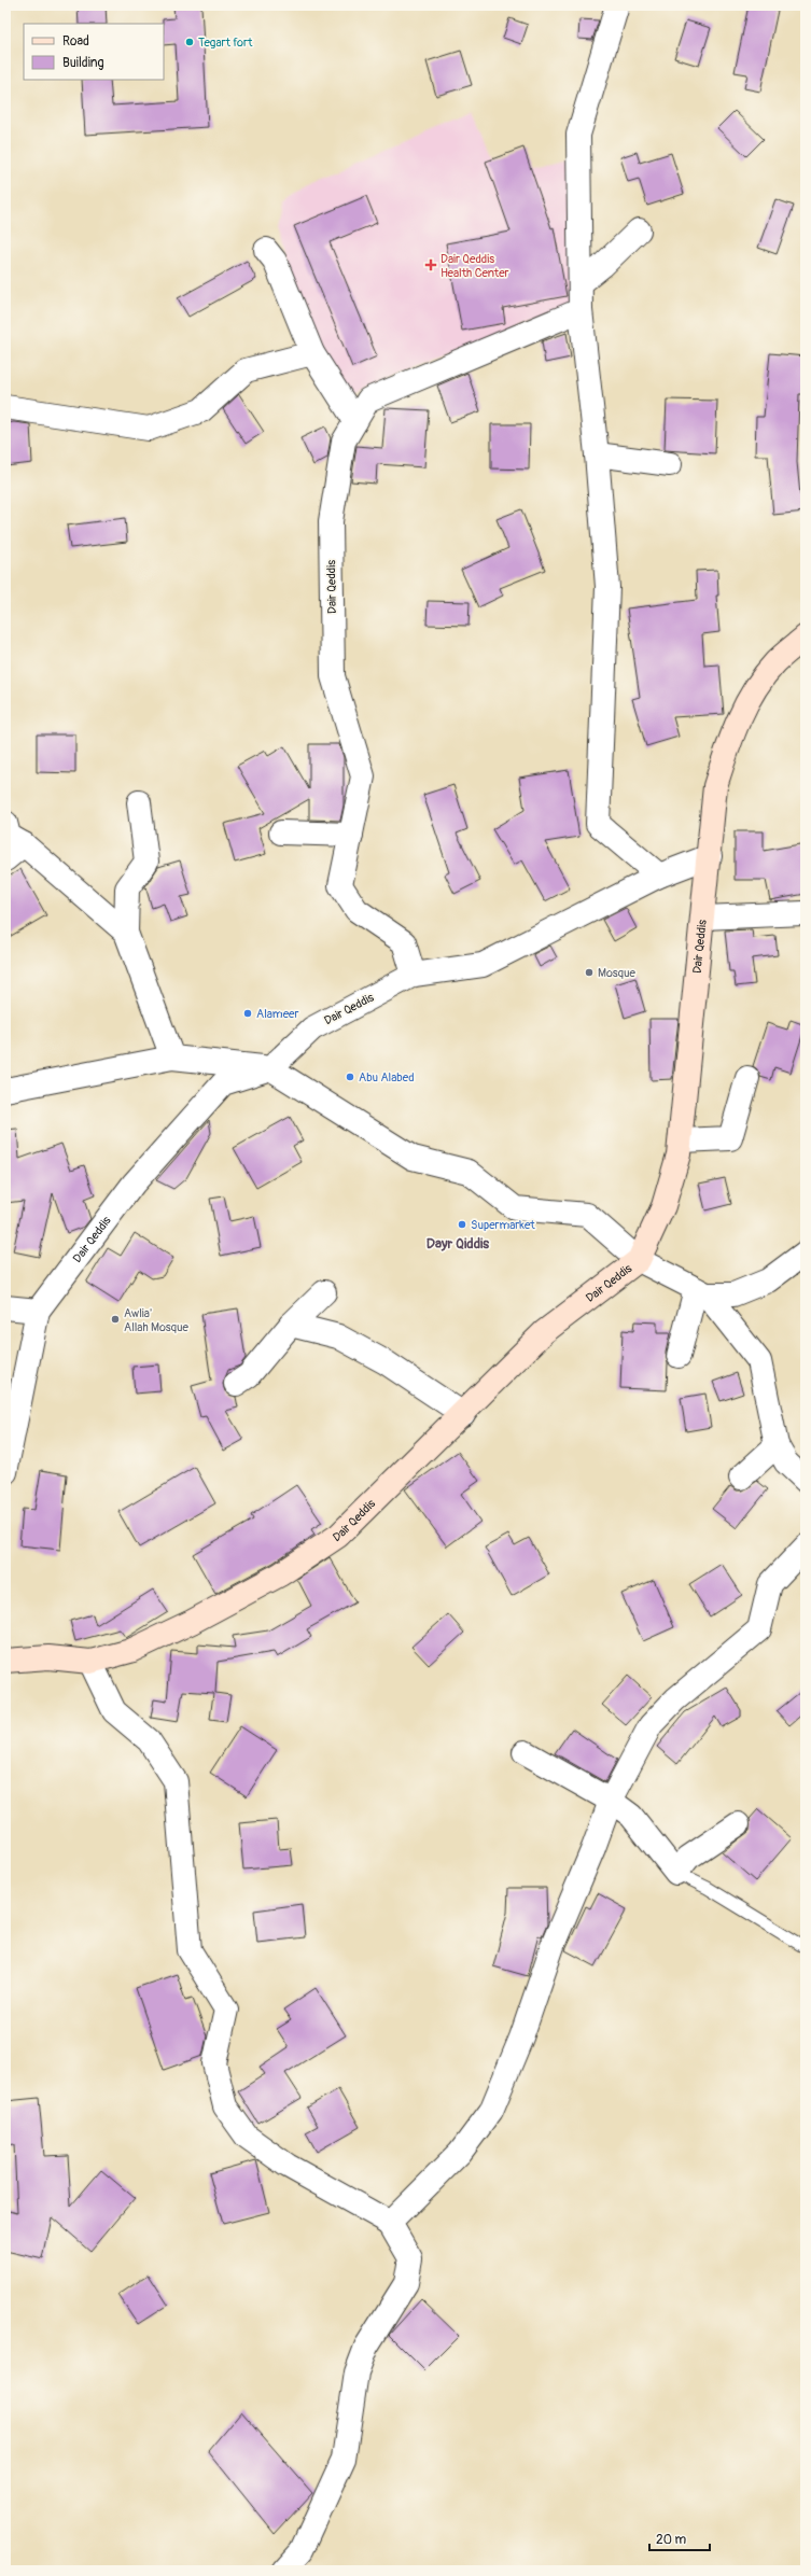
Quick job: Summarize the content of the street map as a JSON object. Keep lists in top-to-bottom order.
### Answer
{
  "streets": {
    "main road": ["Dair Qeddis"]
  },
  "districts": ["Dayr Qiddis"],
  "places": {
    "other": [
      "Tegart fort",
      "Mosque",
      "Alameer",
      "Abu Alabed",
      "Supermarket",
      "Awlia' Allah Mosque"
    ],
    "health": ["Dair Qeddis Health Center"]
  },
  "legend": ["Road", "Building"],
  "scale_bar": "20 m"
}
